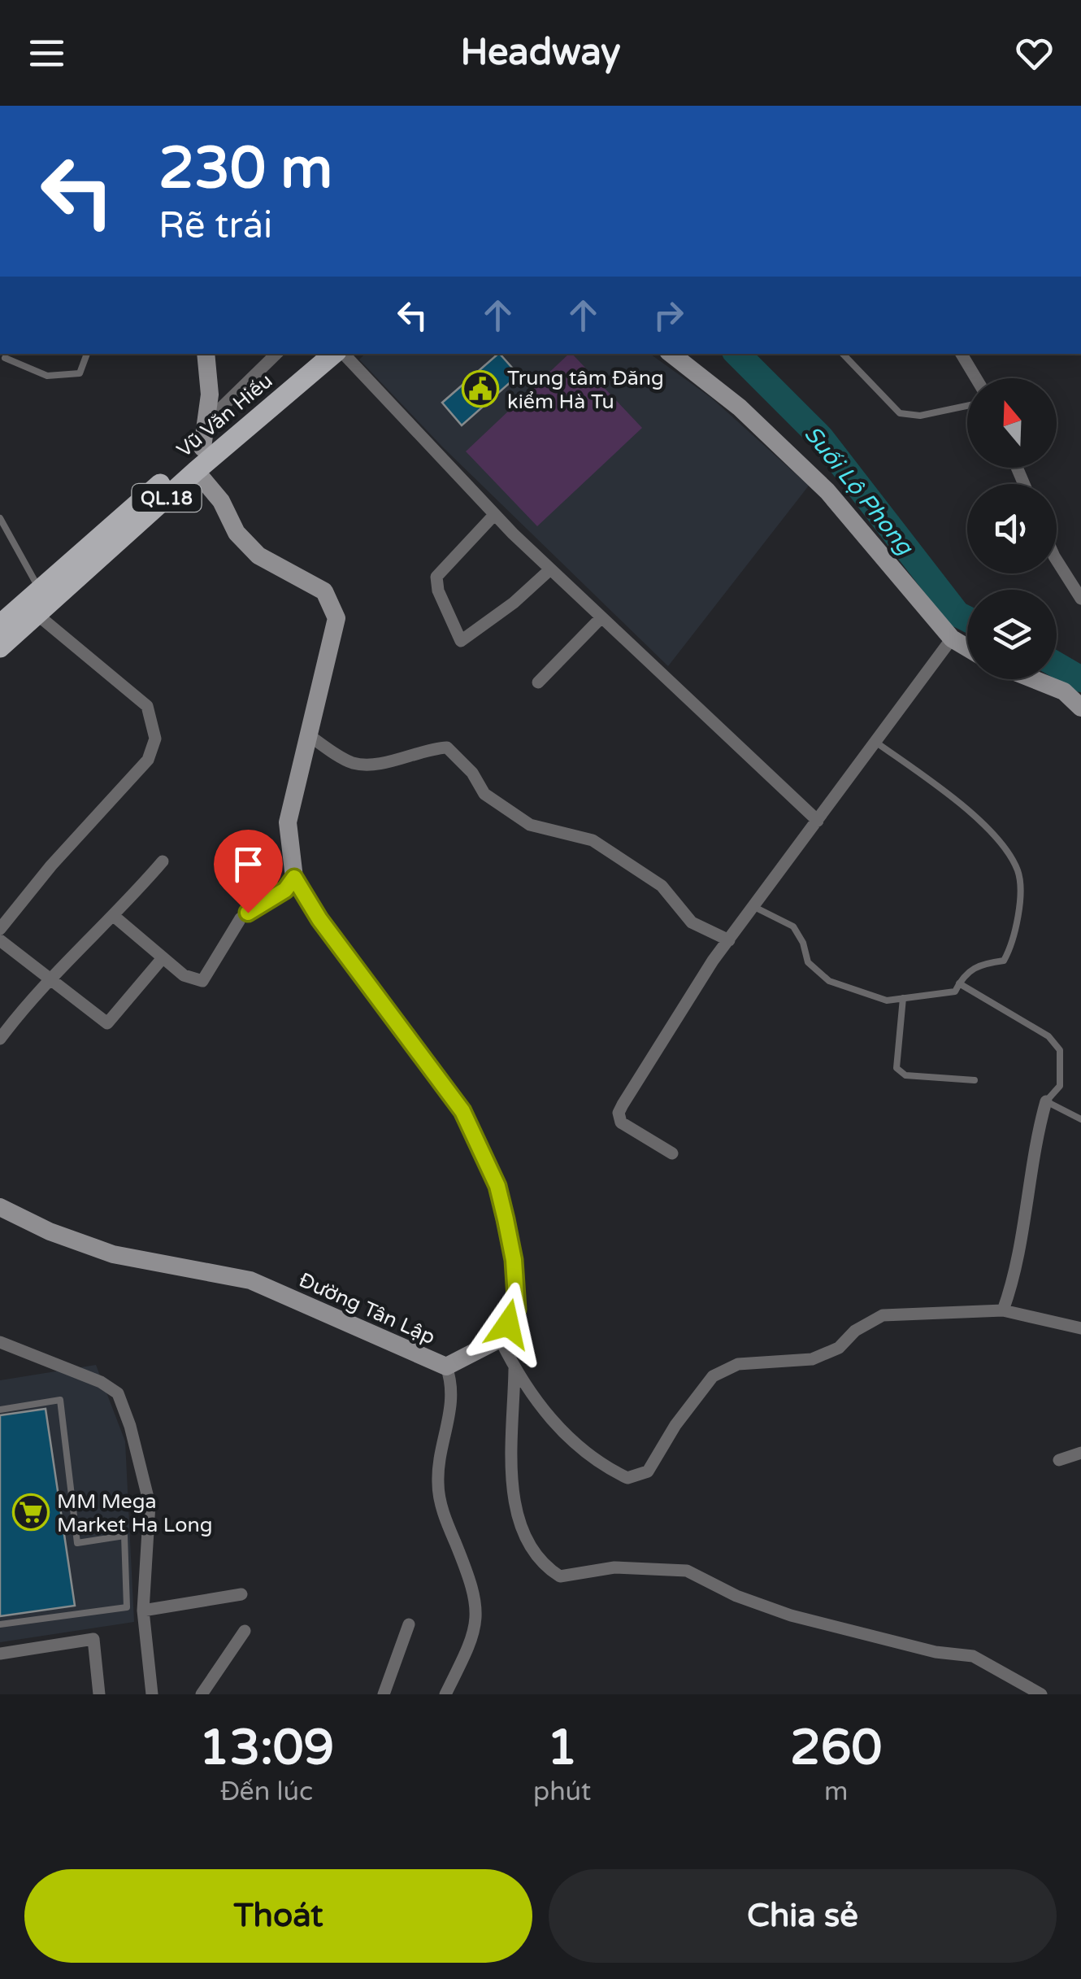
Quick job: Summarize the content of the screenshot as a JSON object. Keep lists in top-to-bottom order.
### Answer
{
  "streets": {
    "main road": ["Vũ Văn Hiếu", "QL.18"],
    "street": ["Đường Tân Lập"]
  },
  "water": ["Suối Lộ Phong"],
  "places": {
    "public building": ["Trung tâm Đăng kiểm Hà Tu"],
    "supermarket": ["MM Mega Market Ha Long"]
  },
  "north": "top",
  "page": {
    "header": "Headway",
    "turn": ["230 m", "Rẽ trái"],
    "eta": [
      "13:09",
      "Đến lúc",
      "1",
      "phút",
      "260",
      "m"
    ],
    "buttons": ["Thoát", "Chia sẻ"]
  }
}
